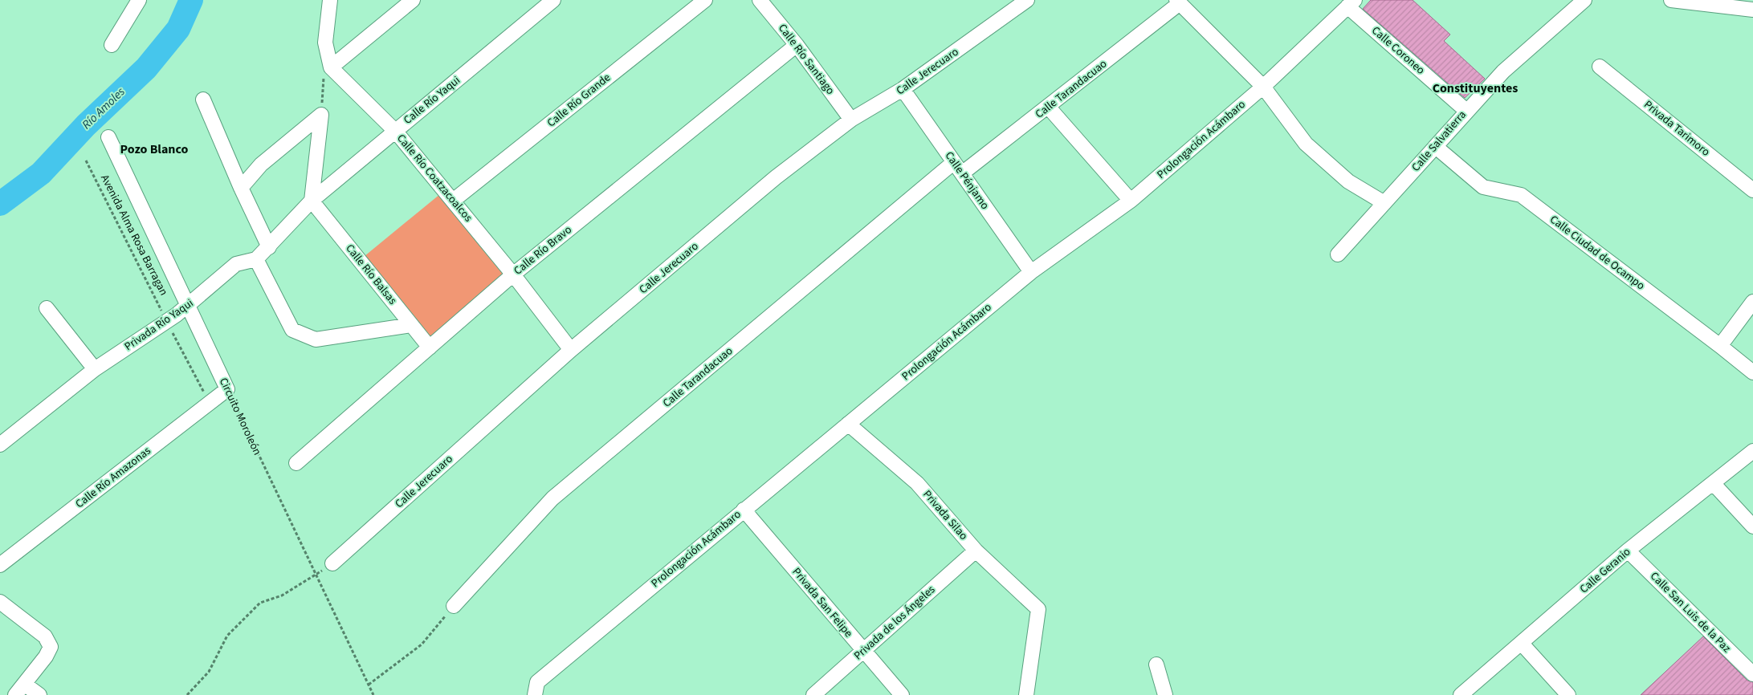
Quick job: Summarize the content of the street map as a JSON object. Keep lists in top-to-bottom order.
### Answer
{
  "streets": {
    "street": [
      "Calle Coroneo",
      "Calle Río Santiago",
      "Calle Jerecuaro",
      "Calle Tarandacuao",
      "Calle Río Yaqui",
      "Calle Río Grande",
      "Privada Tarimoro",
      "Prolongación Acámbaro",
      "Calle Salvatierra",
      "Calle Río Coatzacoalcos",
      "Calle Pénjamo",
      "Calle Río Bravo",
      "Calle Ciudad de Ocampo",
      "Calle Río Balsas",
      "Privada Río Yaqui",
      "Circuito Moroleón",
      "Calle Río Amazonas",
      "Privada Silao",
      "Calle Geranio",
      "Privada San Felipe",
      "Calle San Luis de la Paz",
      "Privada de los Ángeles"
    ],
    "path": ["Avenida Alma Rosa Barragan"]
  },
  "crossings": [
    ["Calle Coroneo", "Prolongación Acámbaro"],
    ["Calle Coroneo", "Calle Salvatierra"],
    ["Calle Río Santiago", "Calle Jerecuaro"],
    ["Calle Río Santiago", "Calle Río Bravo"],
    ["Calle Jerecuaro", "Calle Río Coatzacoalcos"],
    ["Calle Jerecuaro", "Calle Pénjamo"],
    ["Calle Tarandacuao", "Calle Pénjamo"],
    ["Calle Río Yaqui", "Calle Río Coatzacoalcos"],
    ["Calle Río Yaqui", "Calle Río Balsas"],
    ["Calle Río Grande", "Calle Río Coatzacoalcos"],
    ["Prolongación Acámbaro", "Calle Pénjamo"],
    ["Prolongación Acámbaro", "Privada Silao"],
    ["Prolongación Acámbaro", "Privada San Felipe"],
    ["Calle Salvatierra", "Calle Ciudad de Ocampo"],
    ["Calle Río Coatzacoalcos", "Calle Río Bravo"],
    ["Avenida Alma Rosa Barragan", "Privada Río Yaqui"],
    ["Avenida Alma Rosa Barragan", "Calle Río Amazonas"],
    ["Calle Río Bravo", "Calle Río Balsas"],
    ["Privada Río Yaqui", "Circuito Moroleón"],
    ["Circuito Moroleón", "Calle Río Amazonas"],
    ["Privada Silao", "Privada de los Ángeles"],
    ["Calle Geranio", "Calle San Luis de la Paz"],
    ["Privada San Felipe", "Privada de los Ángeles"]
  ],
  "districts": ["Constituyentes", "Pozo Blanco"],
  "water": ["Río Amoles"]
}
